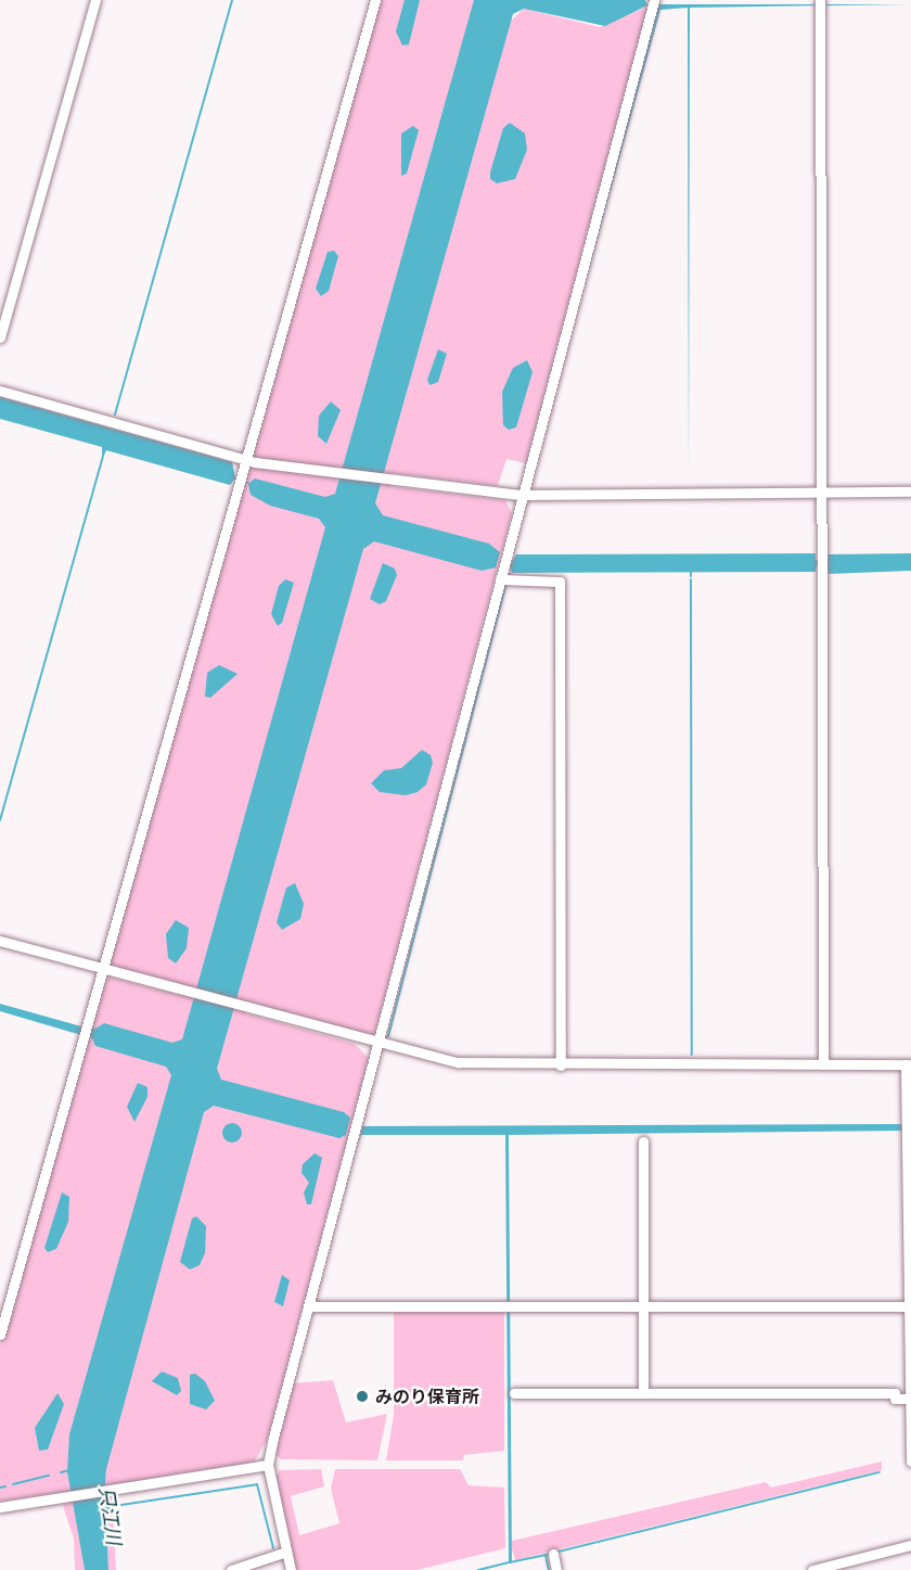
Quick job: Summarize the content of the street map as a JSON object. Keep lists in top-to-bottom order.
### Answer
{
  "water": ["只江川"],
  "places": ["みのり保育所"]
}
